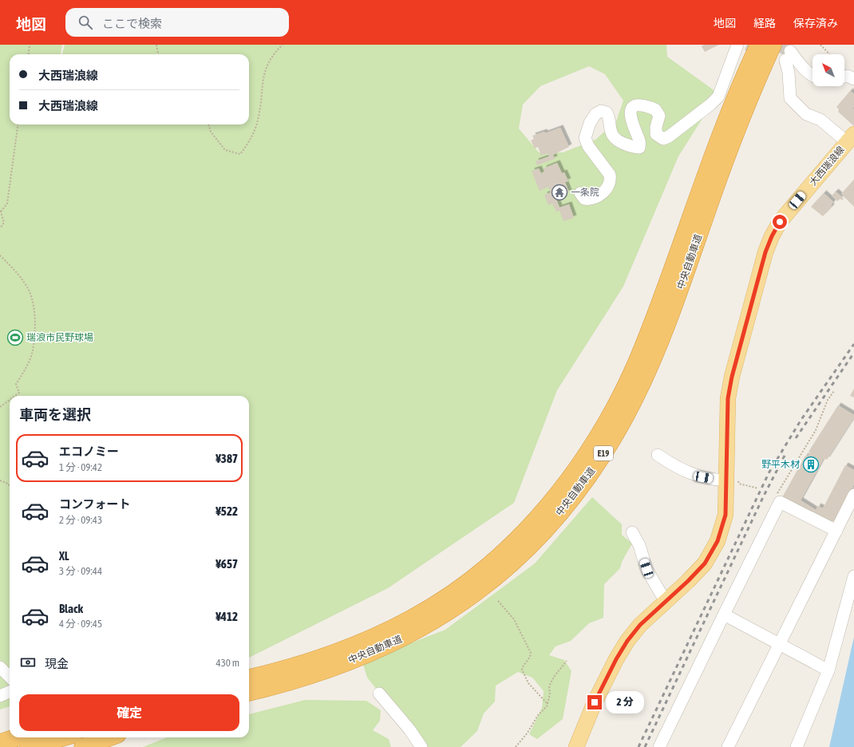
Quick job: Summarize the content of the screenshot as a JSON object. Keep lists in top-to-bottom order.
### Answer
{
  "streets": {
    "highway": ["中央自動車道", "E19"],
    "main road": ["大西瑞浪線"]
  },
  "places": {
    "temple": ["一条院"],
    "sports": ["瑞浪市民野球場"],
    "building": ["野平木材"]
  },
  "north": "top left",
  "page": {
    "header": "地図",
    "search": "ここで検索",
    "nav": ["地図", "経路", "保存済み"],
    "banner": ["大西瑞浪線", "大西瑞浪線"],
    "heading": "車両を選択",
    "list": [
      {
        "name": "エコノミー",
        "note": "1 分 · 09:42",
        "value": "¥387"
      },
      {
        "name": "コンフォート",
        "note": "2 分 · 09:43",
        "value": "¥522"
      },
      {
        "name": "XL",
        "note": "3 分 · 09:44",
        "value": "¥657"
      },
      {
        "name": "Black",
        "note": "4 分 · 09:45",
        "value": "¥412"
      }
    ],
    "pay": ["現金", "430 m"],
    "buttons": "確定",
    "bubble": "2 分"
  }
}
